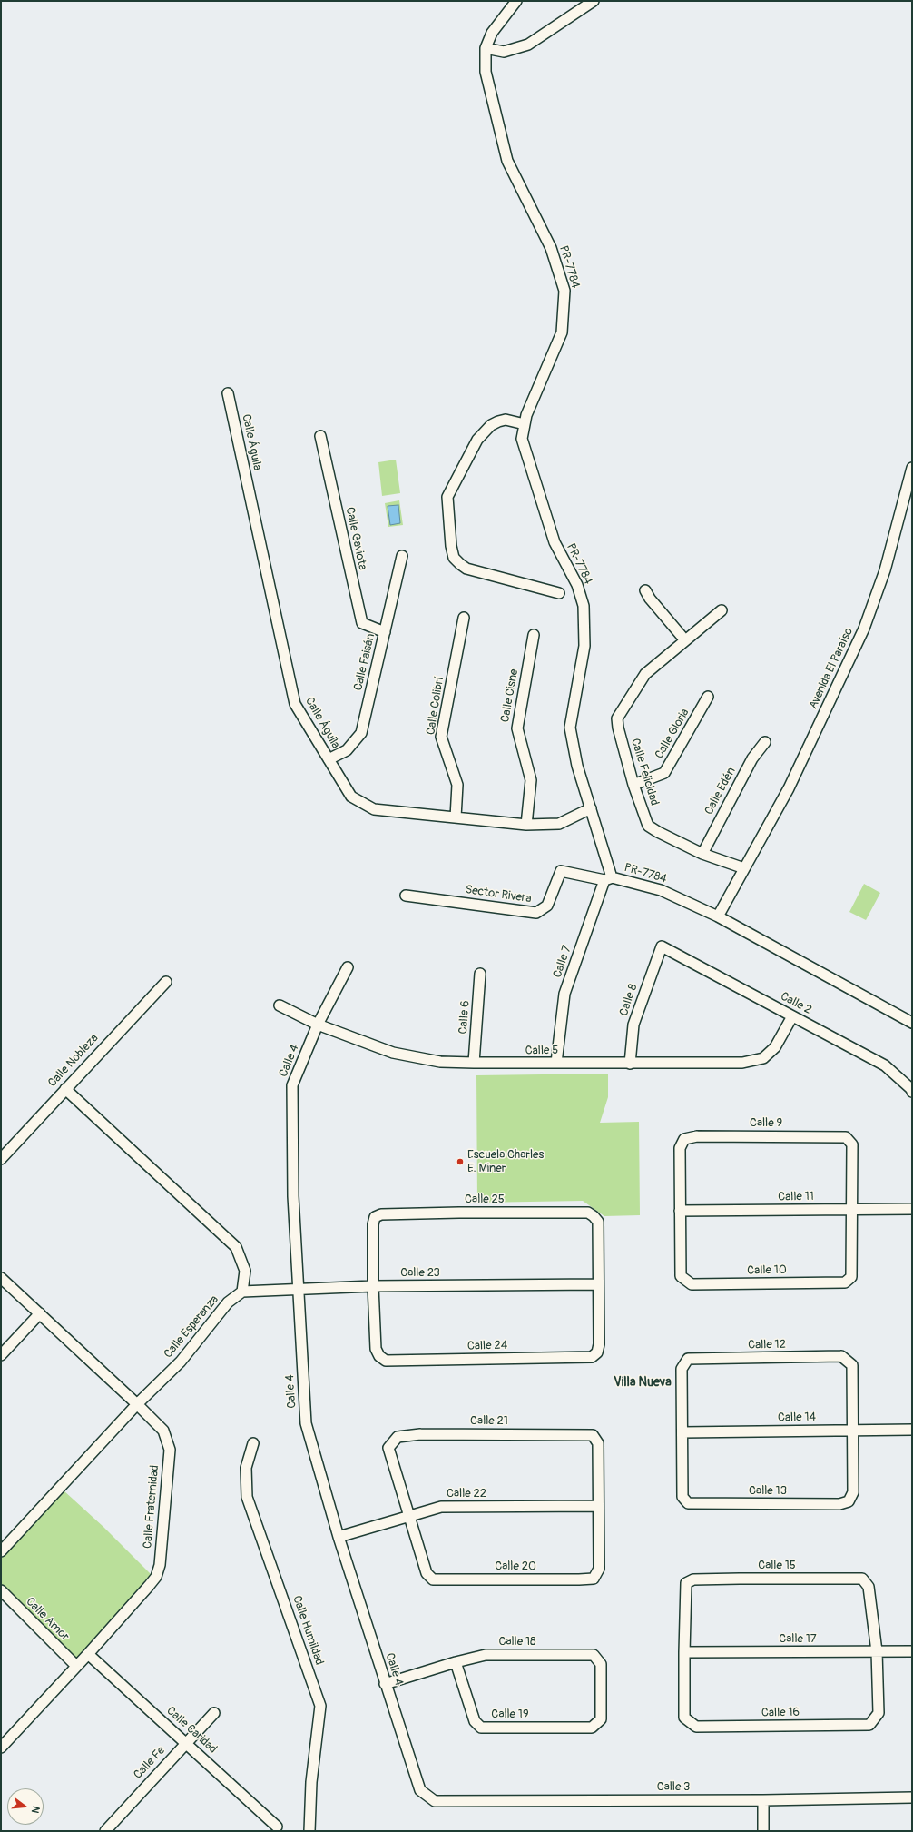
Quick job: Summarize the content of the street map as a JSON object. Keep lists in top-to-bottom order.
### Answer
{
  "streets": {
    "street": [
      "PR-7784",
      "Calle Águila",
      "Calle Gaviota",
      "Calle Faisán",
      "Avenida El Paraíso",
      "Calle Cisne",
      "Calle Colibrí",
      "Calle Gloria",
      "Calle Felicidad",
      "Calle Edén",
      "Sector Rivera",
      "Calle 7",
      "Calle 8",
      "Calle 2",
      "Calle 6",
      "Calle 5",
      "Calle Nobleza",
      "Calle 4",
      "Calle 9",
      "Calle 11",
      "Calle 25",
      "Calle 10",
      "Calle 23",
      "Calle Esperanza",
      "Calle 12",
      "Calle 24",
      "Calle 14",
      "Calle 21",
      "Calle 13",
      "Calle 22",
      "Calle Fraternidad",
      "Calle 15",
      "Calle 20",
      "Calle Amor",
      "Calle Humildad",
      "Calle 17",
      "Calle 18",
      "Calle 16",
      "Calle 19",
      "Calle Caridad",
      "Calle Fe",
      "Calle 3"
    ]
  },
  "crossings": [
    ["PR-7784", "Calle Águila"],
    ["PR-7784", "Sector Rivera"],
    ["PR-7784", "Calle 7"],
    ["Calle Águila", "Calle Faisán"],
    ["Calle Águila", "Calle Cisne"],
    ["Calle Águila", "Calle Colibrí"],
    ["Calle Gaviota", "Calle Faisán"],
    ["Avenida El Paraíso", "Calle Felicidad"],
    ["Calle Gloria", "Calle Felicidad"],
    ["Calle Felicidad", "Calle Edén"],
    ["Sector Rivera", "Calle 7"],
    ["Calle 7", "Calle 5"],
    ["Calle 8", "Calle 2"],
    ["Calle 8", "Calle 5"],
    ["Calle 2", "Calle 5"],
    ["Calle 6", "Calle 5"],
    ["Calle 5", "Calle 4"],
    ["Calle 4", "Calle 23"],
    ["Calle 4", "Calle 22"],
    ["Calle 4", "Calle 18"],
    ["Calle 4", "Calle 3"],
    ["Calle 9", "Calle 11"],
    ["Calle 9", "Calle 10"],
    ["Calle 11", "Calle 10"],
    ["Calle 25", "Calle 23"],
    ["Calle 25", "Calle 24"],
    ["Calle 23", "Calle Esperanza"],
    ["Calle 23", "Calle 24"],
    ["Calle Esperanza", "Calle Fraternidad"],
    ["Calle 12", "Calle 14"],
    ["Calle 12", "Calle 13"],
    ["Calle 14", "Calle 13"],
    ["Calle 21", "Calle 22"],
    ["Calle 21", "Calle 20"],
    ["Calle 22", "Calle 20"],
    ["Calle Fraternidad", "Calle Amor"],
    ["Calle Fraternidad", "Calle Caridad"],
    ["Calle 15", "Calle 17"],
    ["Calle 15", "Calle 16"],
    ["Calle 17", "Calle 16"],
    ["Calle 18", "Calle 19"],
    ["Calle Caridad", "Calle Fe"]
  ],
  "districts": ["Villa Nueva"],
  "places": ["Escuela Charles E. Miner"],
  "north": "right"
}
